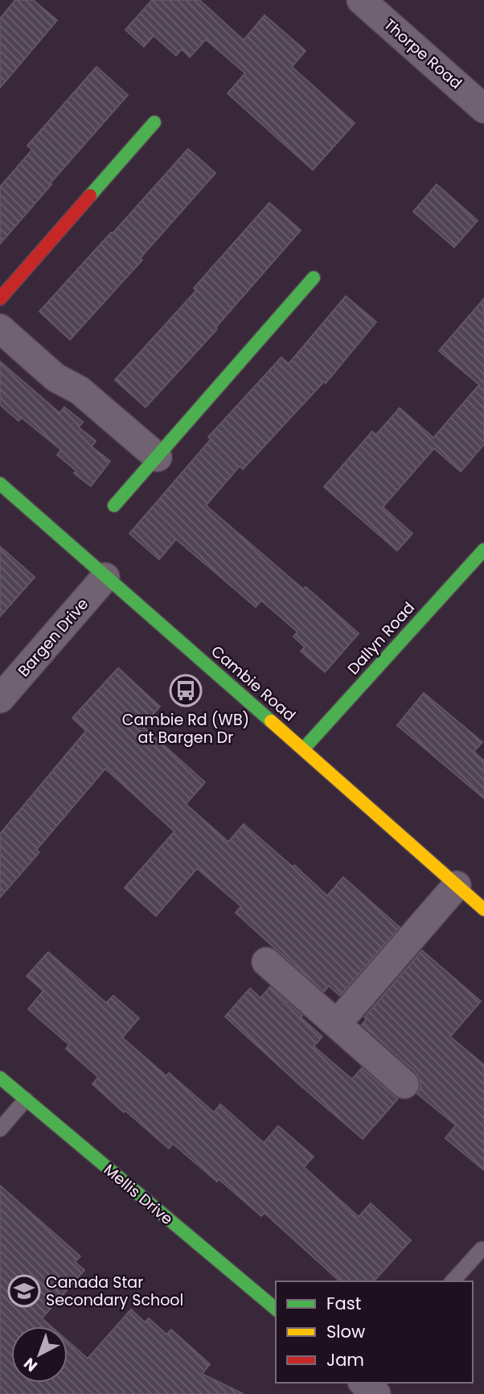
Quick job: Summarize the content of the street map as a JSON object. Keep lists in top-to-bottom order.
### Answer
{
  "streets": {
    "street": [
      "Thorpe Road",
      "Bargen Drive",
      "Dallyn Road",
      "Cambie Road",
      "Mellis Drive"
    ]
  },
  "crossings": [
    ["Bargen Drive", "Cambie Road"],
    ["Dallyn Road", "Cambie Road"]
  ],
  "places": {
    "bus stop": ["Cambie Rd (WB) at Bargen Dr"],
    "school or university": ["Canada Star Secondary School"]
  },
  "legend": ["Fast", "Slow", "Jam"],
  "north": "bottom left"
}
